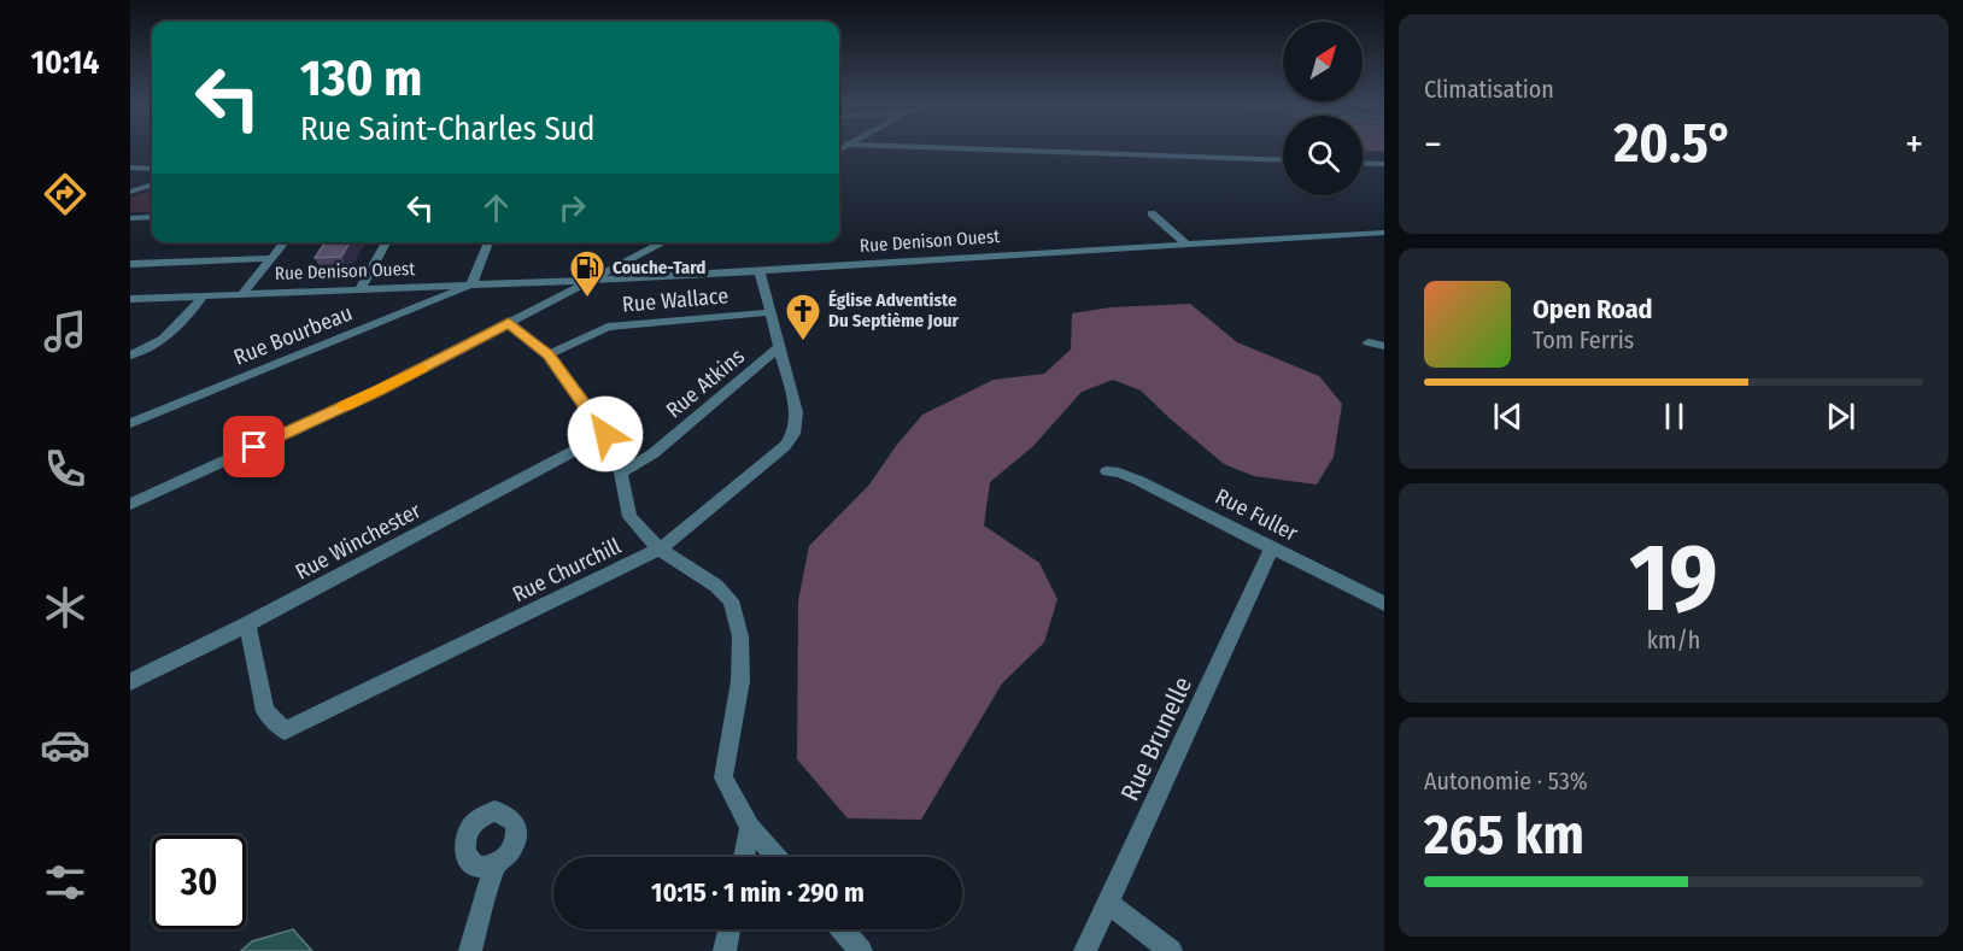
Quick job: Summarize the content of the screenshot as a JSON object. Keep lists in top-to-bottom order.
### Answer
{
  "streets": {
    "street": [
      "Rue Denison Ouest",
      "Rue Wallace",
      "Rue Bourbeau",
      "Rue Atkins",
      "Rue Fuller",
      "Rue Winchester",
      "Rue Churchill",
      "Rue Brunelle"
    ]
  },
  "crossings": [
    ["Rue Denison Ouest", "Rue Bourbeau"],
    ["Rue Denison Ouest", "Rue Churchill"],
    ["Rue Wallace", "Rue Churchill"],
    ["Rue Atkins", "Rue Churchill"],
    ["Rue Fuller", "Rue Brunelle"],
    ["Rue Winchester", "Rue Churchill"]
  ],
  "places": {
    "fuel station": ["Couche-Tard"],
    "church": ["Église Adventiste Du Septième Jour"]
  },
  "north": "top right",
  "page": {
    "tabs": "10:14",
    "tile": [
      "Climatisation",
      ["19", "km/h"],
      ["Autonomie · 53%", "265 km"]
    ],
    "turn": ["130 m", "Rue Saint-Charles Sud"],
    "heat": ["−", "20.5°", "+"],
    "song": ["Open Road", "Tom Ferris"],
    "limit": "30",
    "trip": "10:15 · 1 min · 290 m"
  }
}
